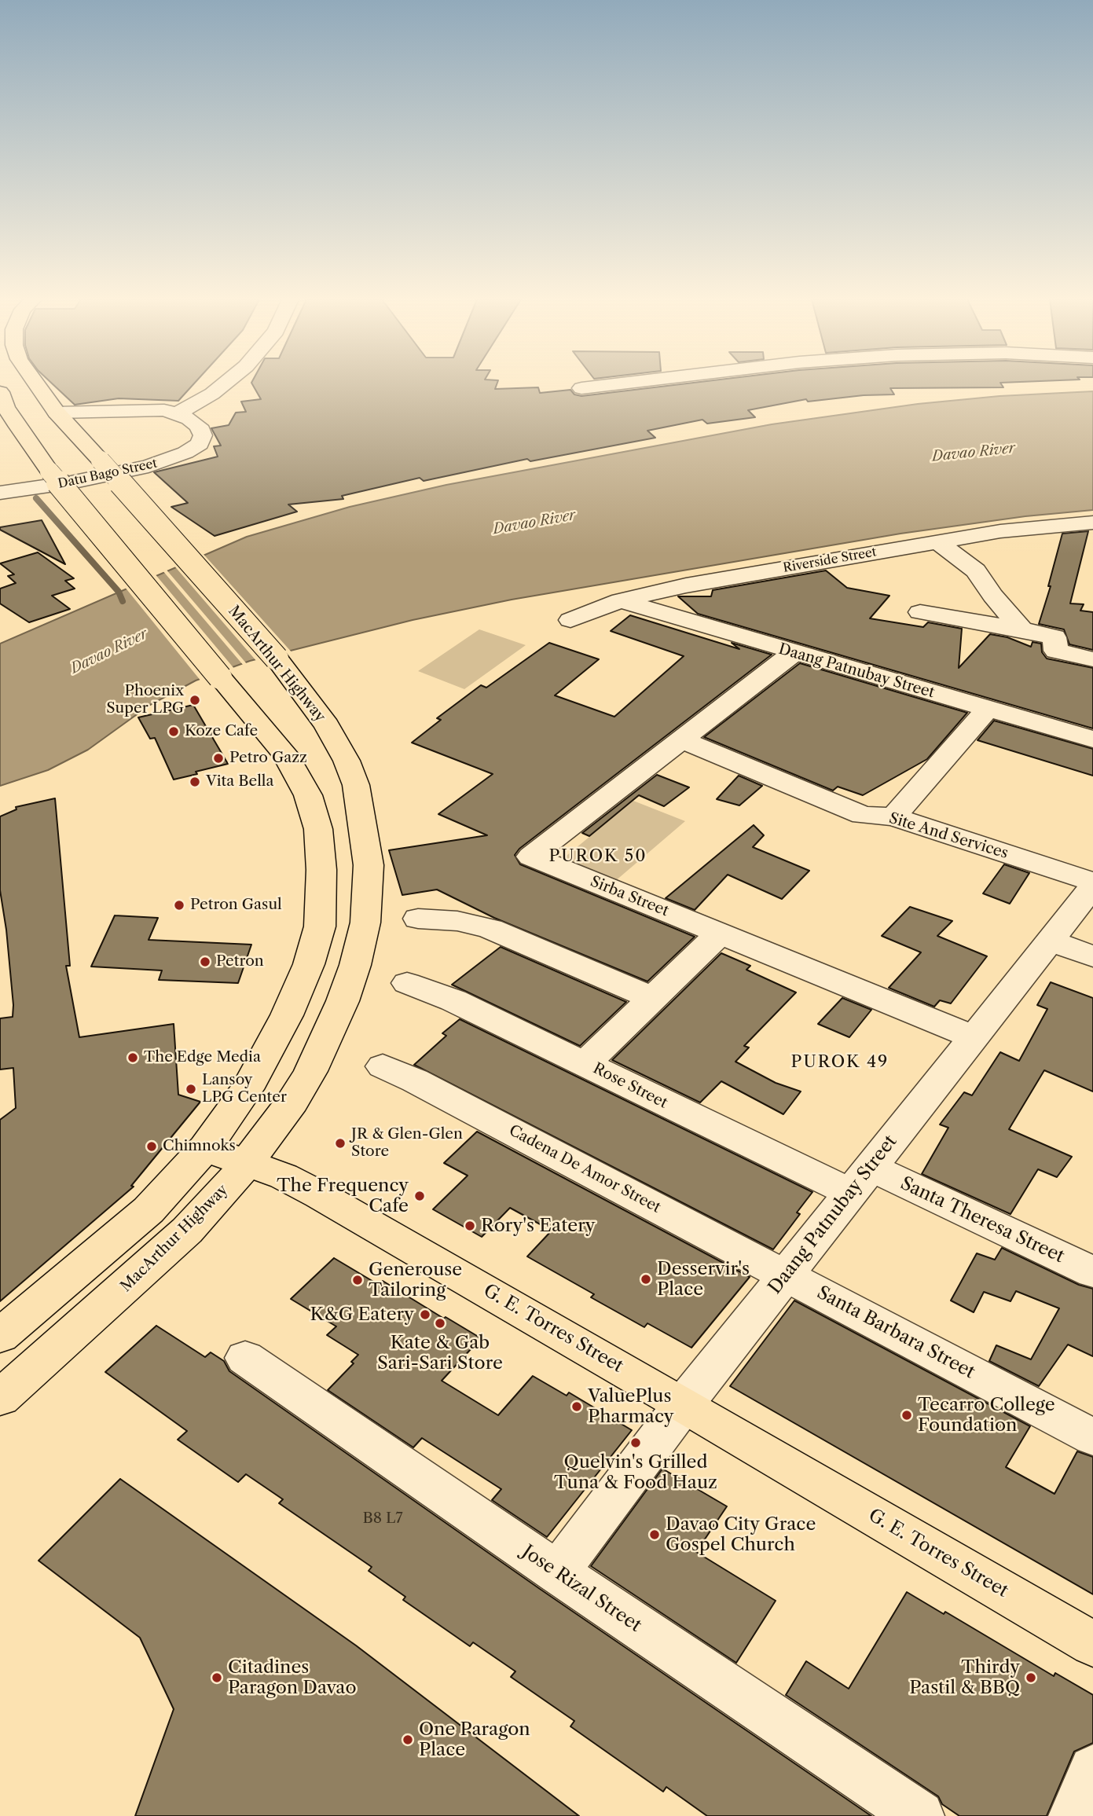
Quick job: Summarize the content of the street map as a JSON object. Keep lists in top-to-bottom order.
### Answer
{
  "streets": {
    "main road": ["MacArthur Highway", "G. E. Torres Street"],
    "street": [
      "Datu Bago Street",
      "Riverside Street",
      "Daang Patnubay Street",
      "Site And Services",
      "Sirba Street",
      "Rose Street",
      "Cadena De Amor Street",
      "Santa Theresa Street",
      "Santa Barbara Street",
      "Jose Rizal Street"
    ]
  },
  "crossings": [
    ["Riverside Street", "Daang Patnubay Street"],
    ["MacArthur Highway", "G. E. Torres Street"],
    ["Daang Patnubay Street", "Sirba Street"],
    ["Daang Patnubay Street", "Rose Street"],
    ["Daang Patnubay Street", "Cadena De Amor Street"],
    ["Daang Patnubay Street", "Santa Theresa Street"],
    ["Daang Patnubay Street", "G. E. Torres Street"],
    ["Daang Patnubay Street", "Santa Barbara Street"],
    ["Daang Patnubay Street", "Jose Rizal Street"],
    ["Site And Services", "Sirba Street"],
    ["Rose Street", "Santa Theresa Street"],
    ["Cadena De Amor Street", "Santa Barbara Street"]
  ],
  "districts": ["PUROK 50", "PUROK 49"],
  "water": ["Davao River"],
  "places": [
    "Phoenix Super LPG",
    "Koze Cafe",
    "Petro Gazz",
    "Vita Bella",
    "Petron Gasul",
    "Petron",
    "The Edge Media",
    "Lansoy LPG Center",
    "JR & Glen-Glen Store",
    "Chimnoks",
    "The Frequency Cafe",
    "Rory's Eatery",
    "Desservir's Place",
    "Generouse Tailoring",
    "K&G Eatery",
    "Kate & Gab Sari-Sari Store",
    "ValuePlus Pharmacy",
    "Tecarro College Foundation",
    "Quelvin's Grilled Tuna & Food Hauz",
    "Davao City Grace Gospel Church",
    "Citadines Paragon Davao",
    "Thirdy Pastil & BBQ",
    "One Paragon Place"
  ],
  "house_numbers": ["B8 L7"]
}
